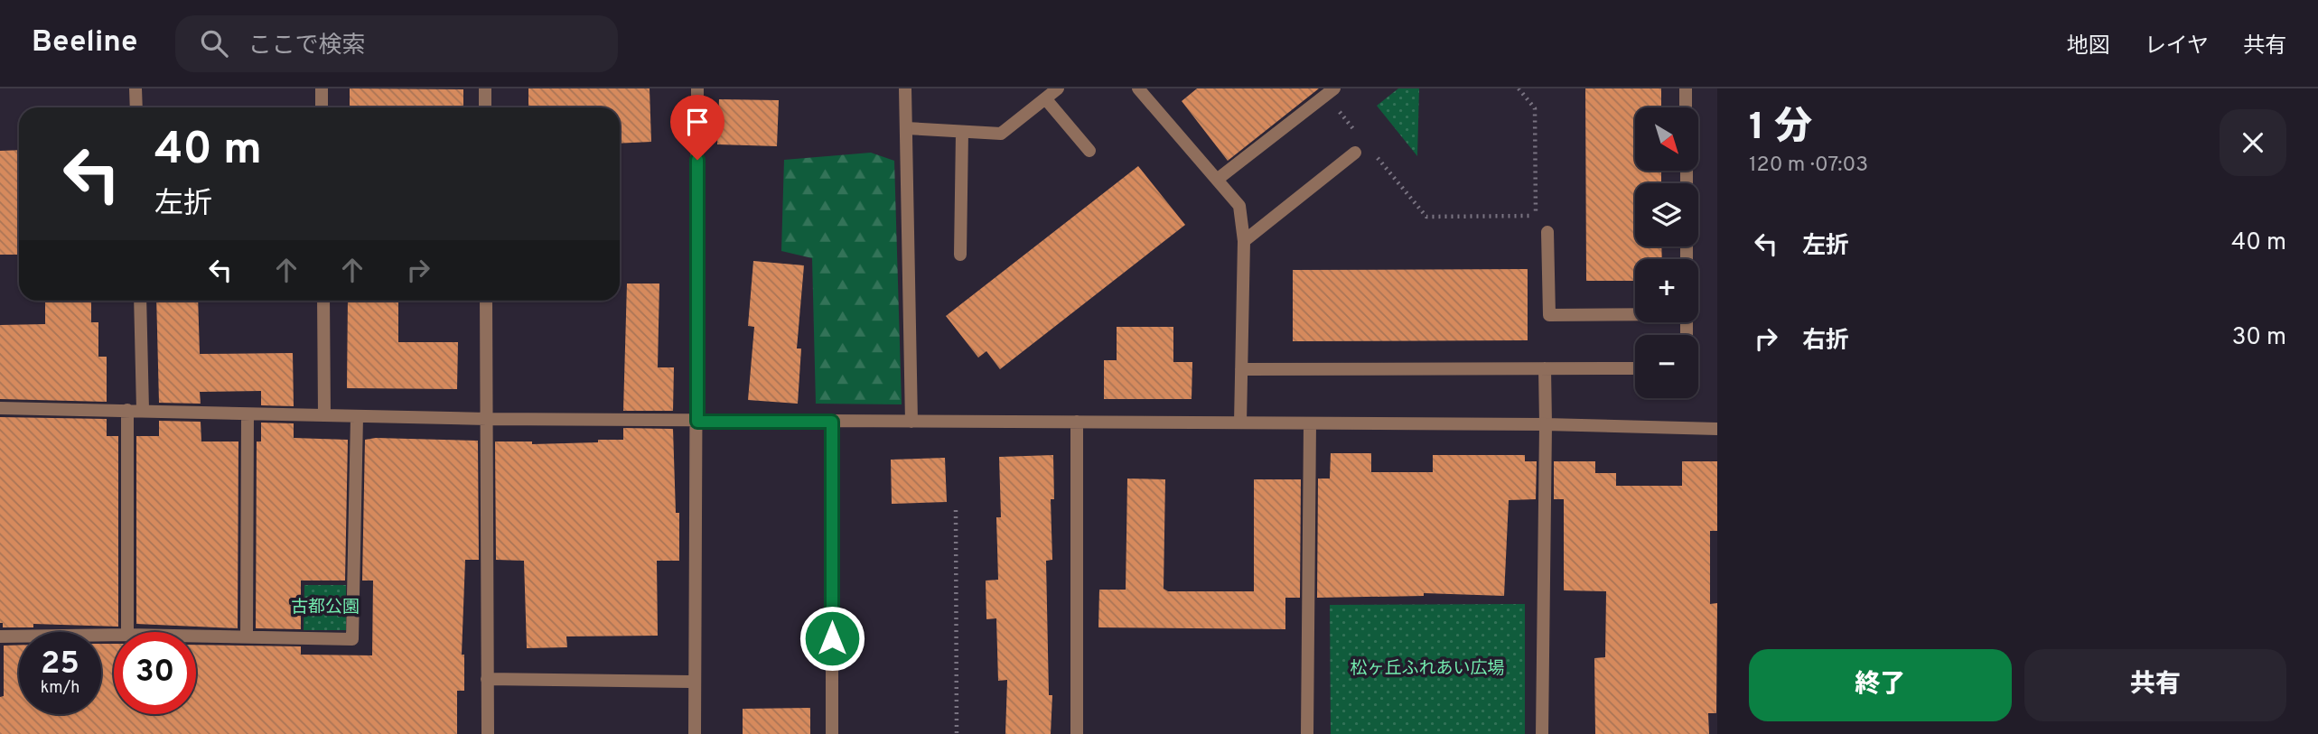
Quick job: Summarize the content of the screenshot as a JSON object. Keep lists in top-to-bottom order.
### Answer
{
  "parks": ["古都公園", "松ヶ丘ふれあい広場"],
  "north": "bottom right",
  "page": {
    "header": "Beeline",
    "search": "ここで検索",
    "nav": ["地図", "レイヤ", "共有"],
    "heading": ["1 分", "120 m · 07:03"],
    "map_buttons": ["+", "−"],
    "turn": ["40 m", "左折"],
    "list": [
      {
        "name": "左折",
        "value": "40 m"
      },
      {
        "name": "右折",
        "value": "30 m"
      }
    ],
    "speed": "25 km/h",
    "limit": "30",
    "buttons": ["終了", "共有"]
  }
}
